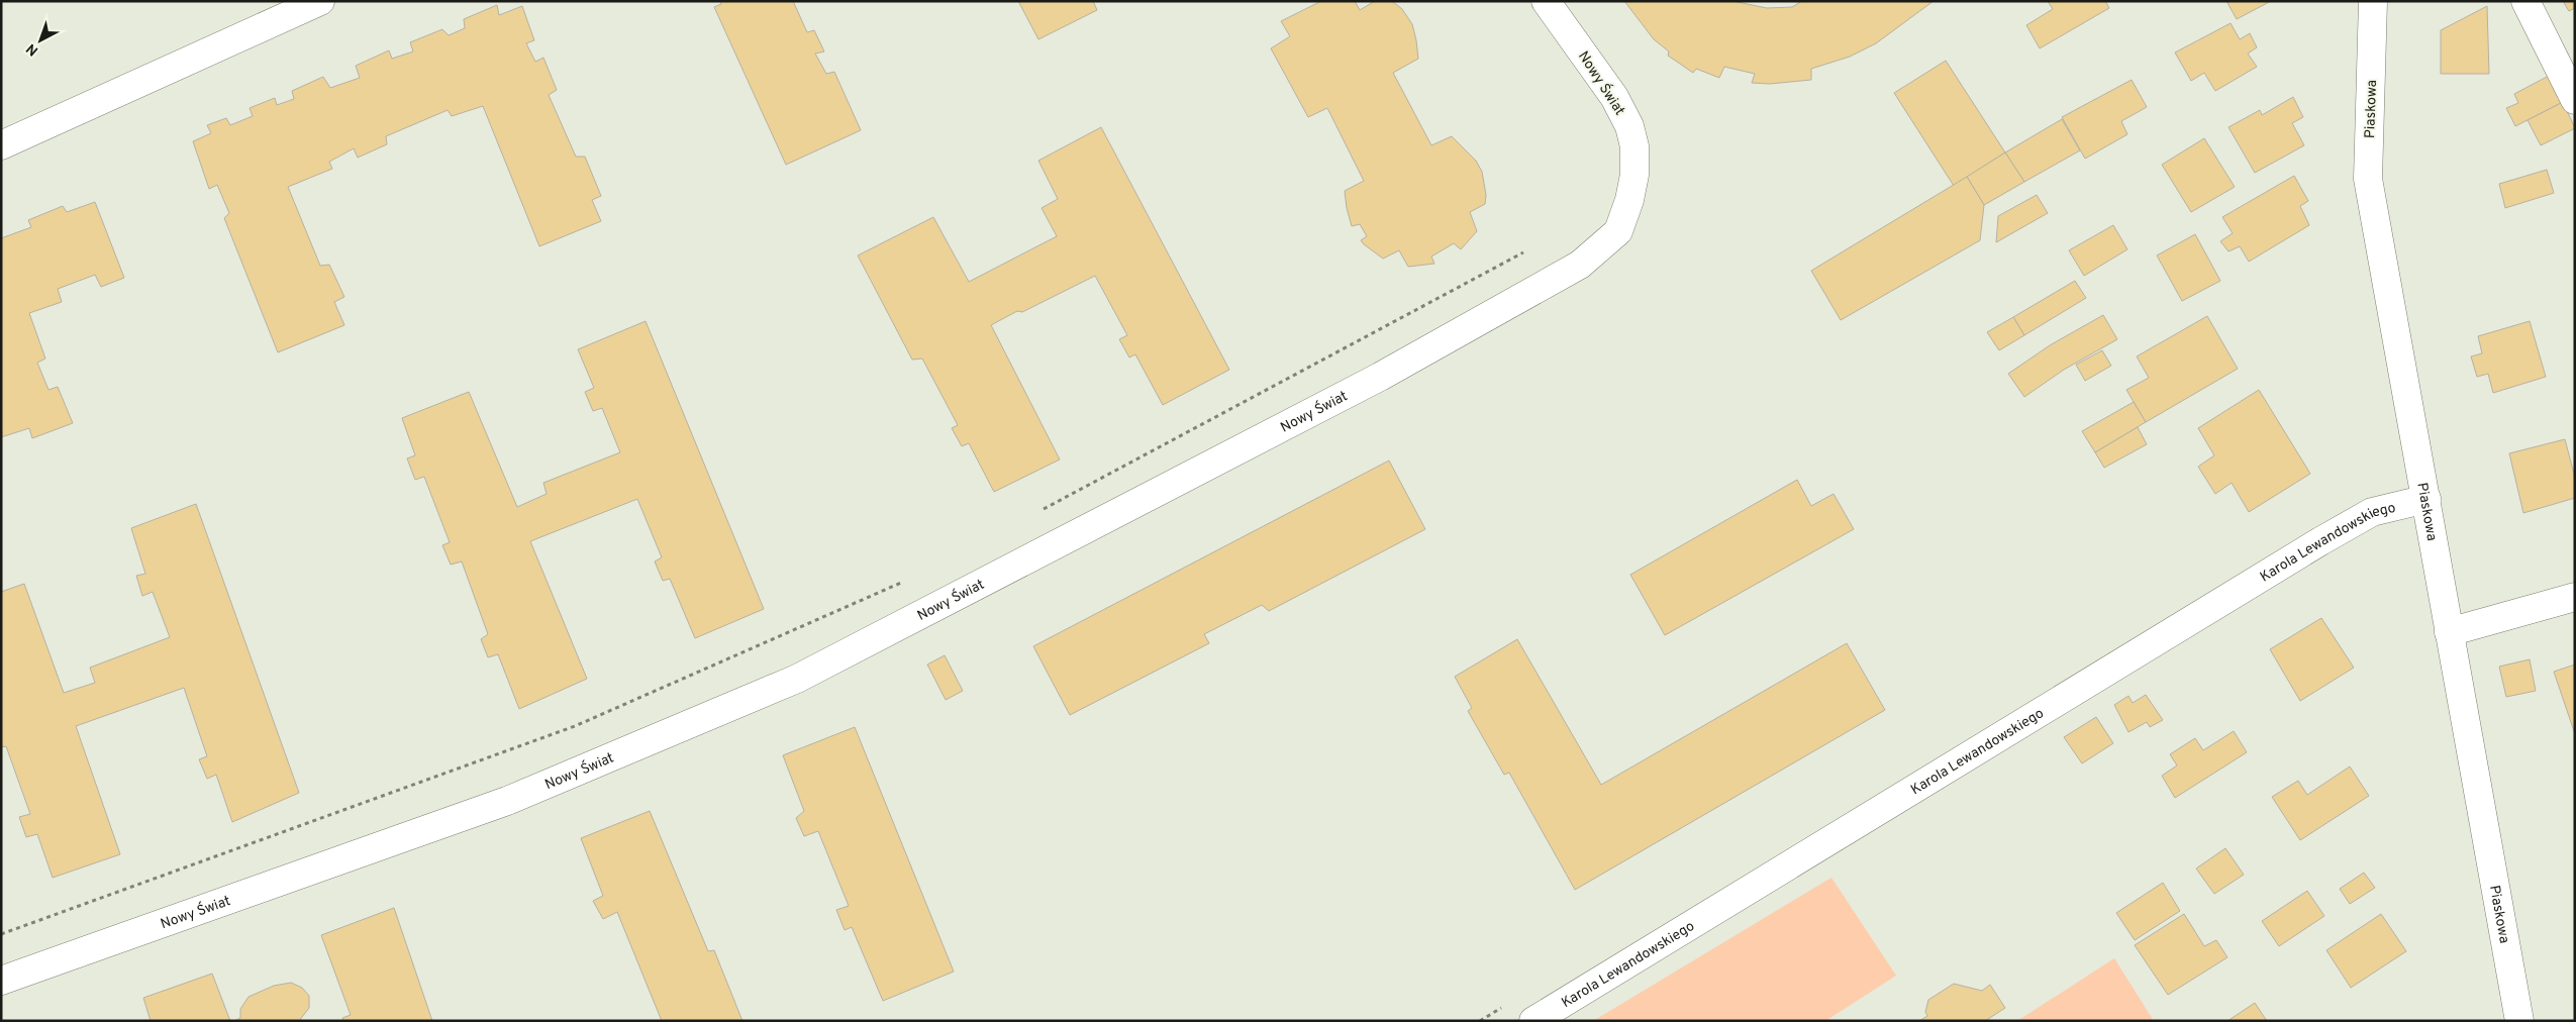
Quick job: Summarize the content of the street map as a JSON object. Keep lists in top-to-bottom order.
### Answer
{
  "streets": {
    "street": ["Nowy Świat", "Piaskowa", "Karola Lewandowskiego"]
  },
  "crossings": [
    ["Piaskowa", "Karola Lewandowskiego"]
  ],
  "north": "bottom left"
}
